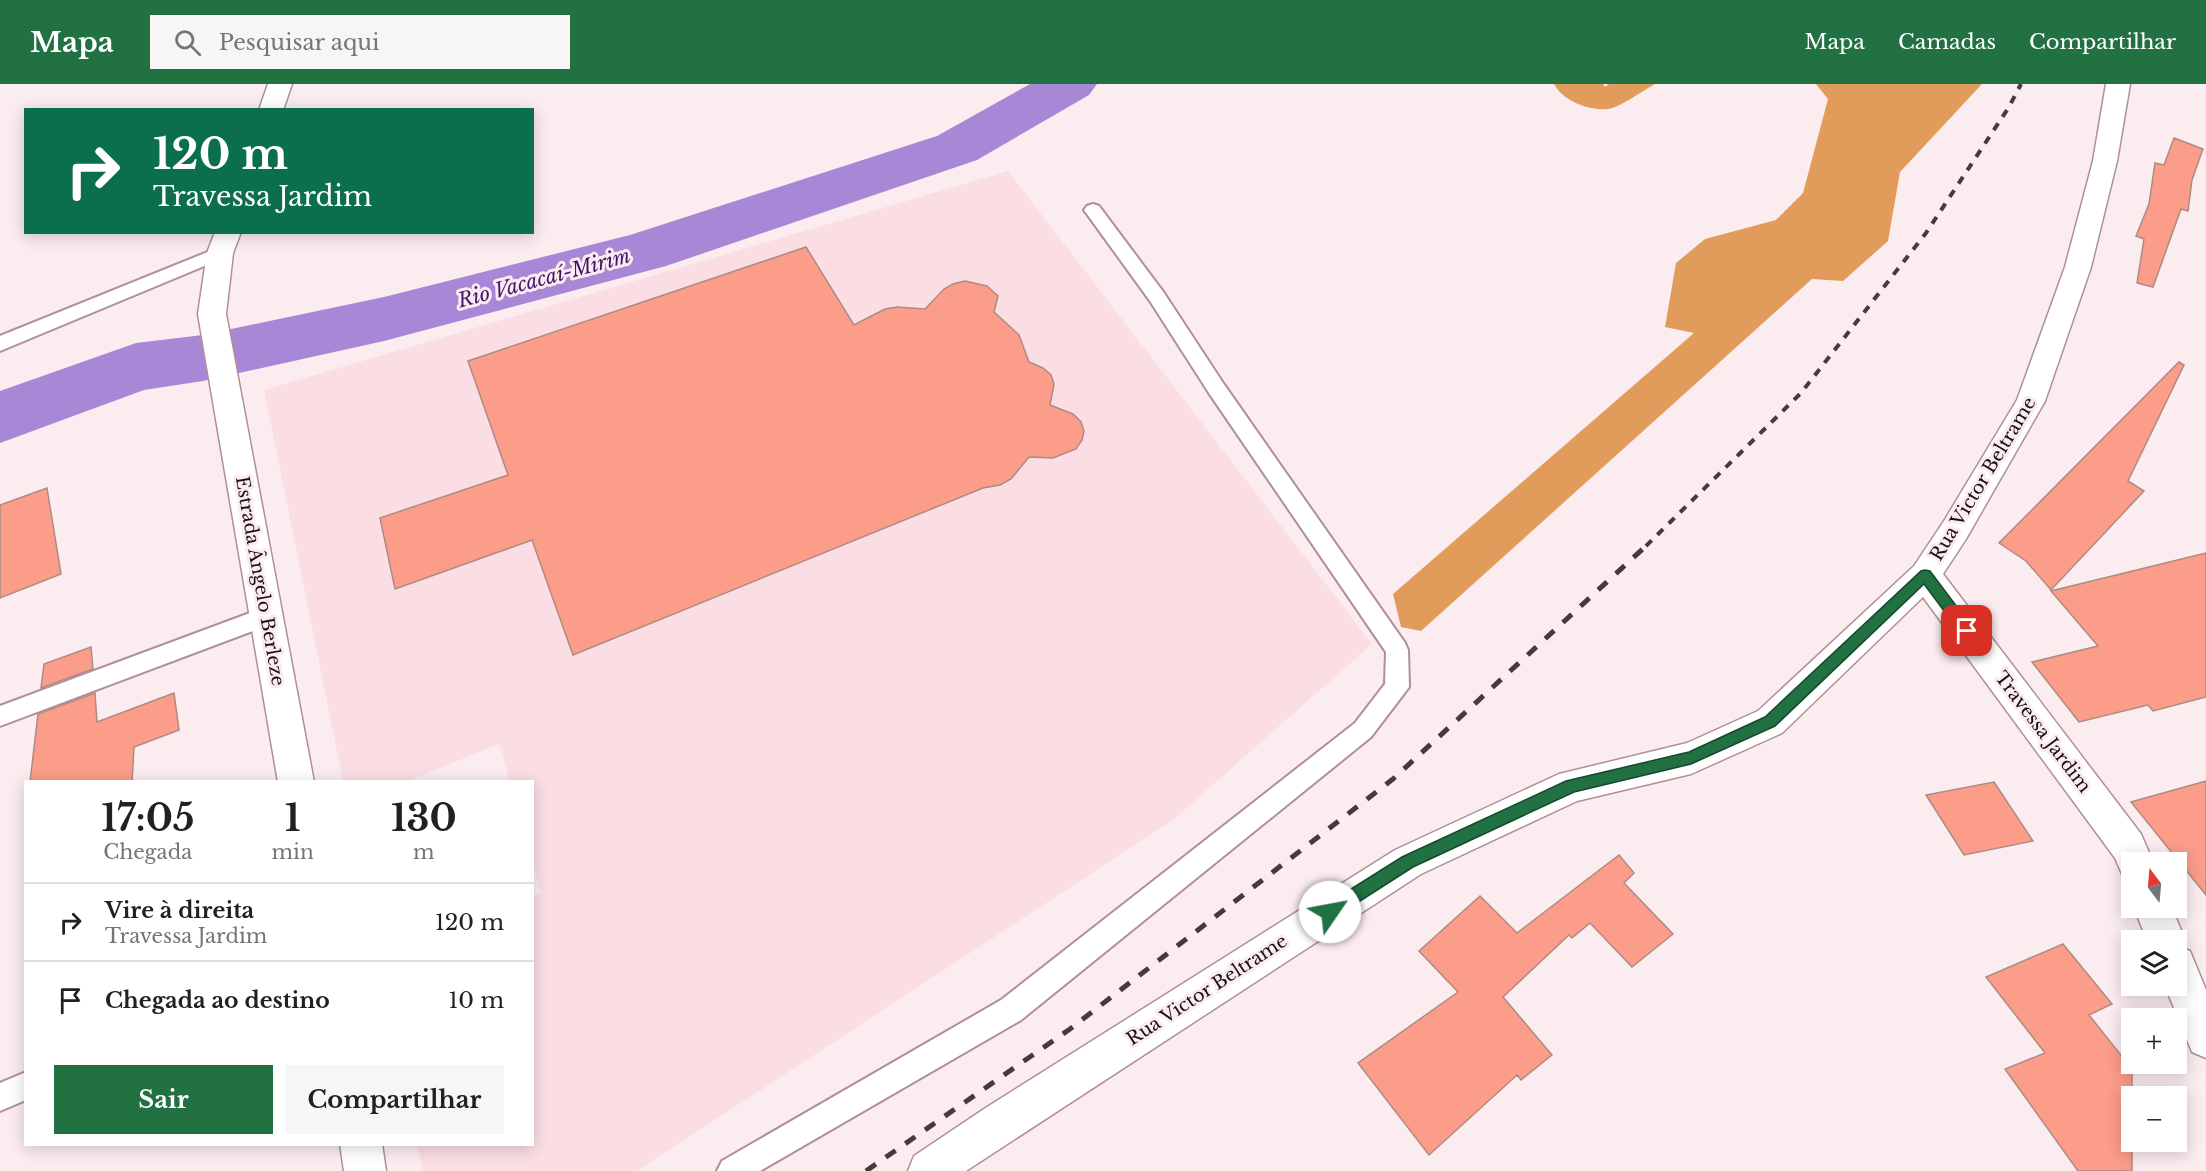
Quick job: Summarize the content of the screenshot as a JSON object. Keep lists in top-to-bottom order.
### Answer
{
  "streets": {
    "street": ["Rua Victor Beltrame", "Estrada Ângelo Berleze", "Travessa Jardim"]
  },
  "crossings": [
    ["Rua Victor Beltrame", "Travessa Jardim"]
  ],
  "water": ["Rio Vacacaí-Mirim"],
  "north": "top",
  "page": {
    "header": "Mapa",
    "search": "Pesquisar aqui",
    "nav": ["Mapa", "Camadas", "Compartilhar"],
    "turn": ["120 m", "Travessa Jardim"],
    "eta": [
      "17:05",
      "Chegada",
      "1",
      "min",
      "130",
      "m"
    ],
    "map_buttons": ["+", "−"],
    "list": [
      {
        "name": "Vire à direita",
        "note": "Travessa Jardim",
        "value": "120 m"
      },
      {
        "name": "Chegada ao destino",
        "value": "10 m"
      }
    ],
    "buttons": ["Sair", "Compartilhar"]
  }
}
